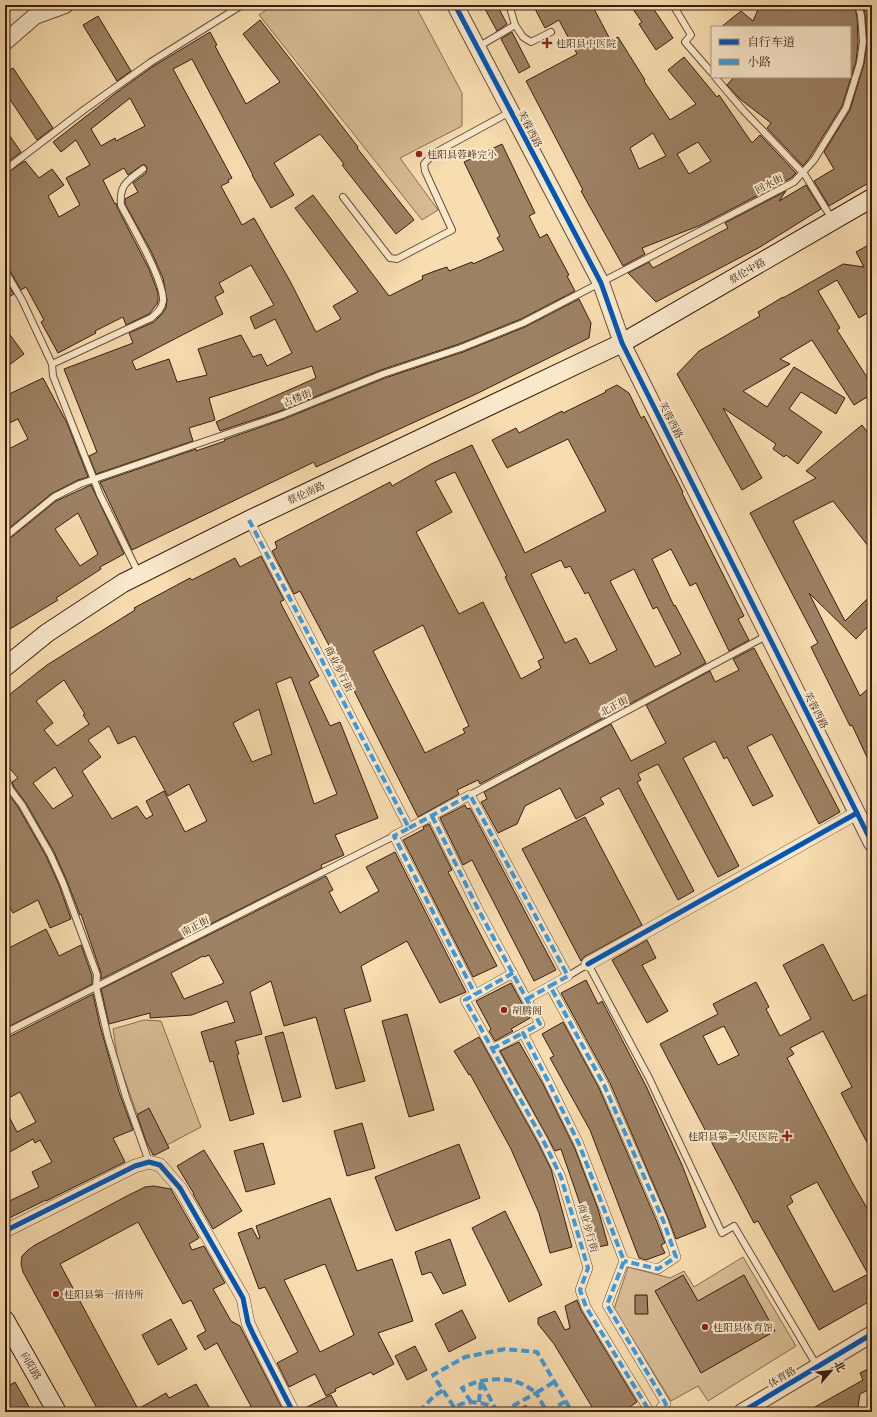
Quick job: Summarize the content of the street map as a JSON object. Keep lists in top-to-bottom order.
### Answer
{
  "streets": {
    "main road": ["蔡伦中路", "蔡伦南路", "向阳路"],
    "street": ["芙蓉西路", "商业步行街", "体育路"],
    "lane": [
      "回水街",
      "古楼街",
      "北正街",
      "南正街"
    ]
  },
  "crossings": [
    ["芙蓉西路", "回水街"],
    ["芙蓉西路", "蔡伦中路"],
    ["芙蓉西路", "古楼街"],
    ["芙蓉西路", "蔡伦南路"],
    ["芙蓉西路", "北正街"],
    ["回水街", "古楼街"],
    ["蔡伦中路", "蔡伦南路"],
    ["蔡伦南路", "商业步行街"]
  ],
  "places": {
    "health": ["桂阳县中医院", "桂阳县第一人民医院"],
    "other": [
      "桂阳县蓉峰完小",
      "胡腾阁",
      "桂阳县第一招待所",
      "桂阳县体育馆"
    ]
  },
  "legend": ["自行车道", "小路"],
  "north": "top right"
}
